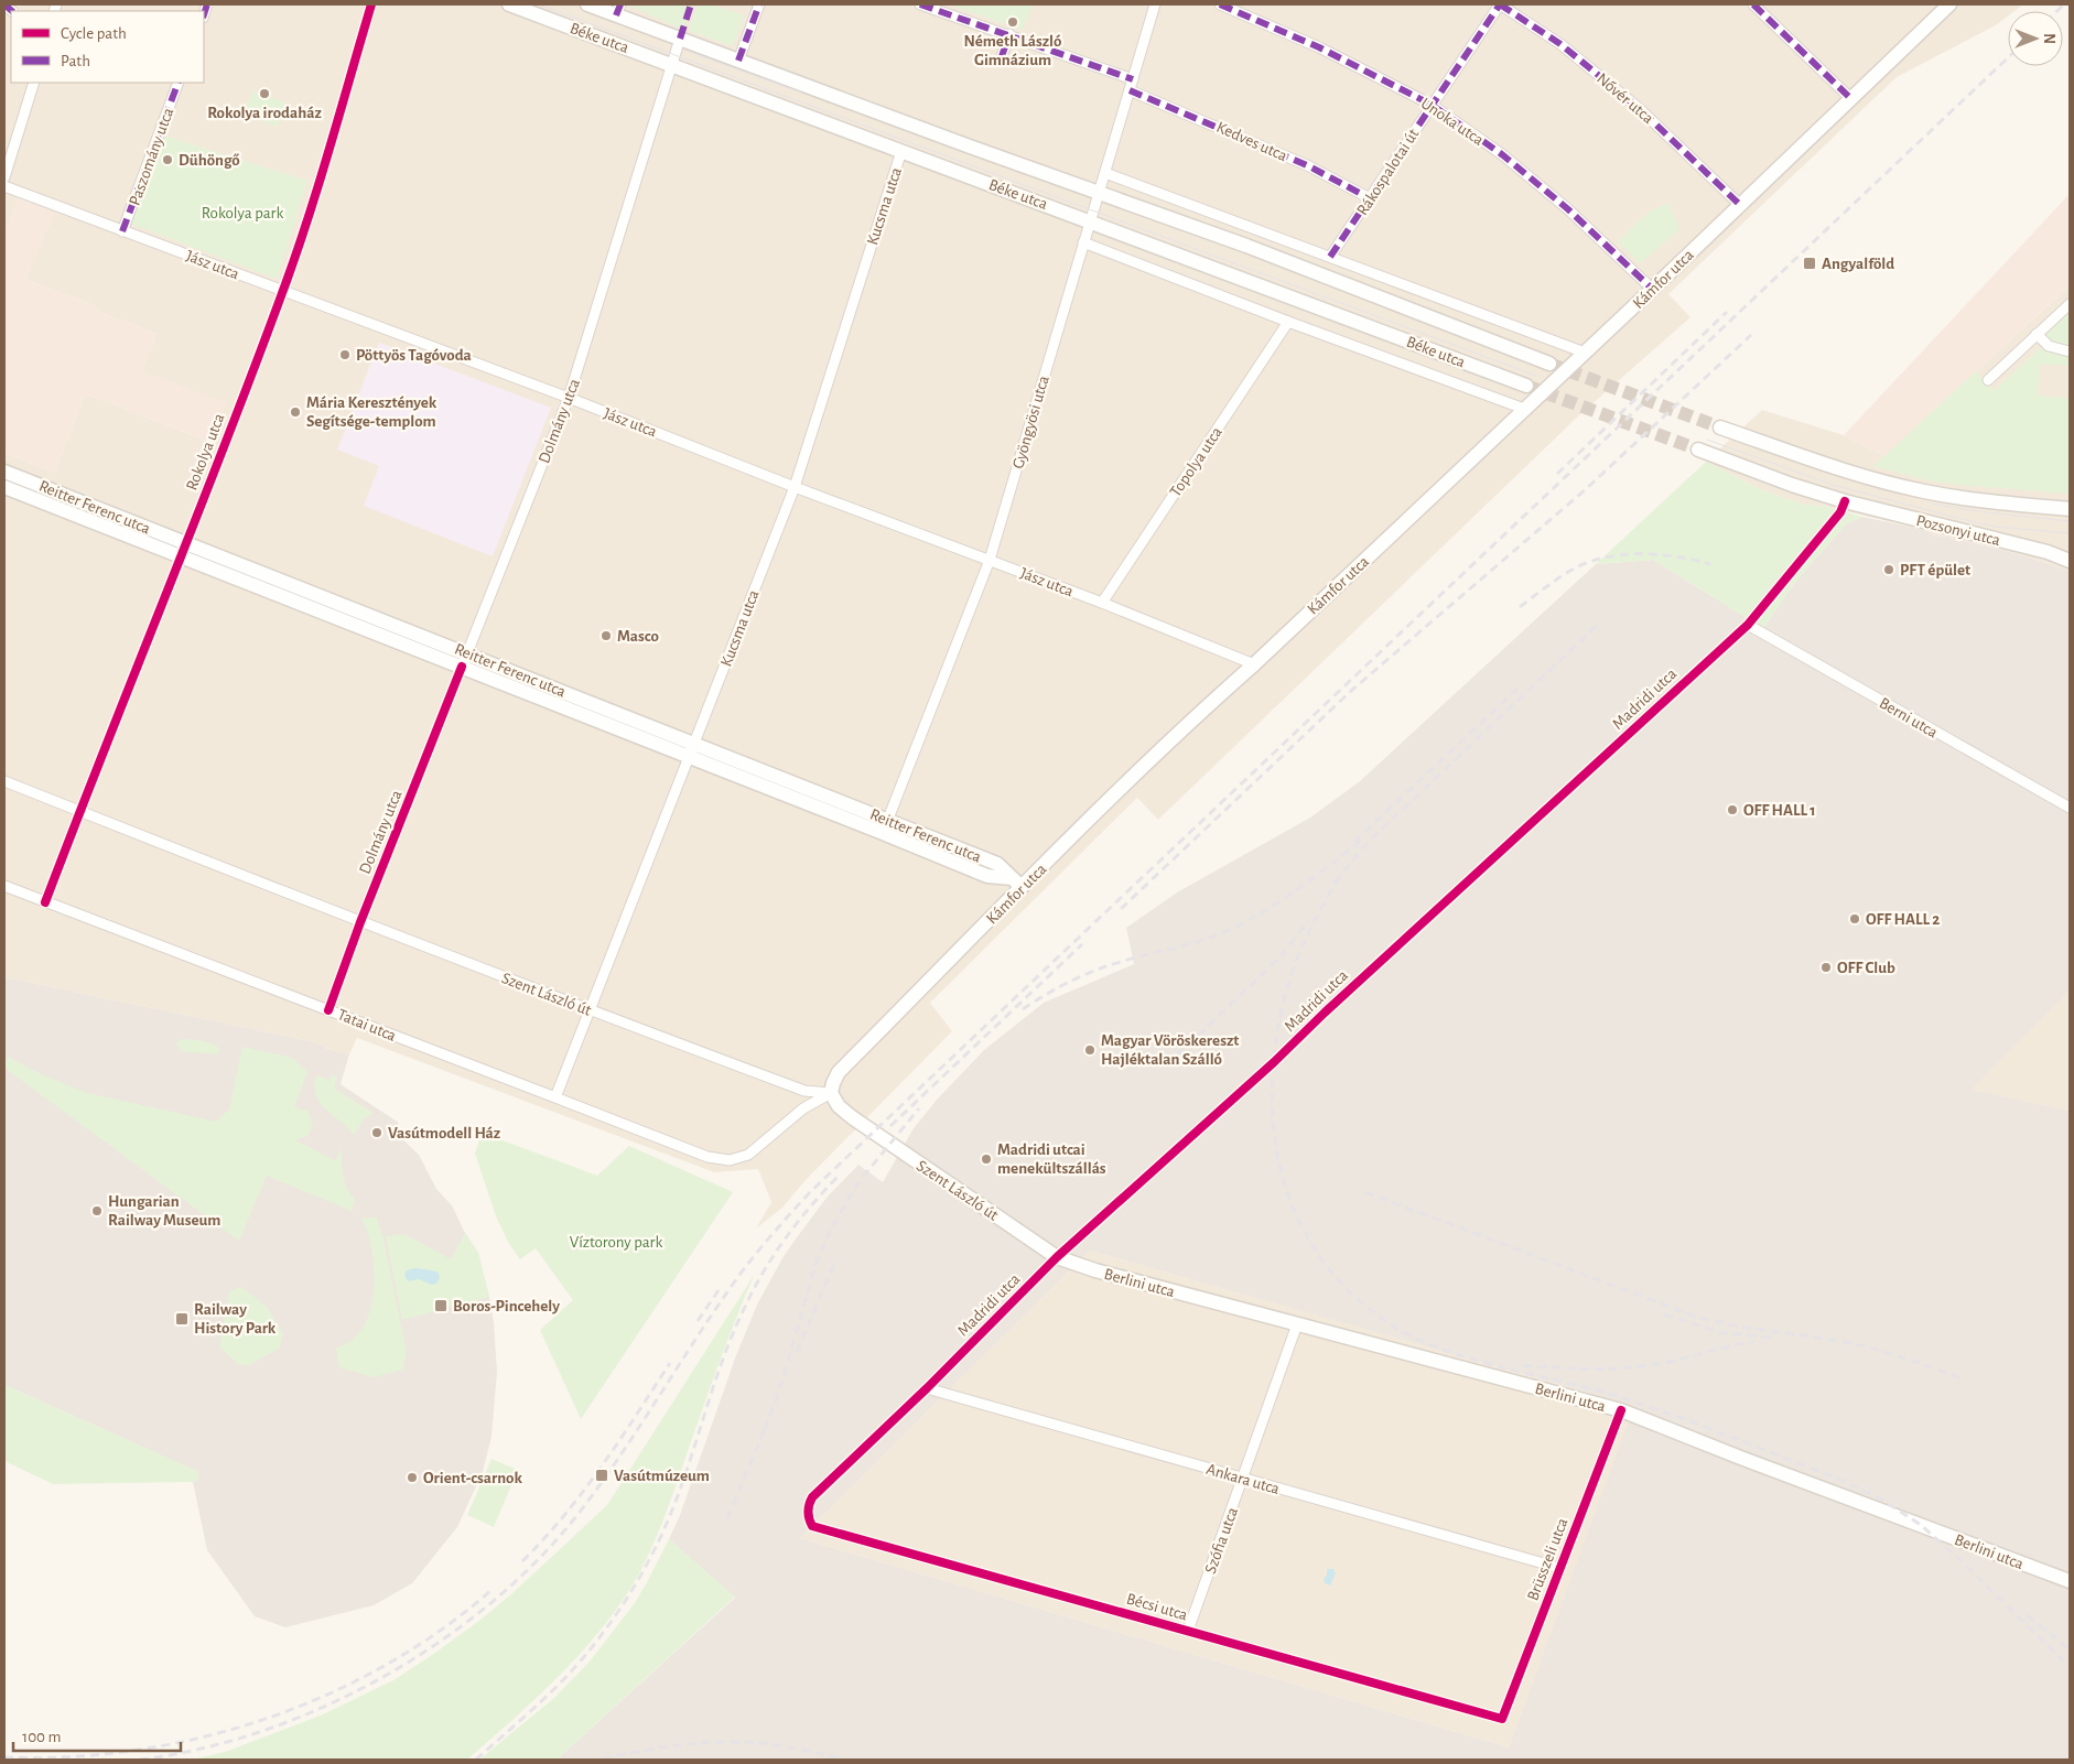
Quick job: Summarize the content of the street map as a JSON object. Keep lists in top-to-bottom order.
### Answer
{
  "streets": {
    "street": [
      "Béke utca",
      "Nővér utca",
      "Unoka utca",
      "Kedves utca",
      "Paszomány utca",
      "Rákospalotai út",
      "Kucsma utca",
      "Jász utca",
      "Kámfor utca",
      "Dolmány utca",
      "Gyöngyösi utca",
      "Rokolya utca",
      "Topolya utca",
      "Reitter Ferenc utca",
      "Pozsonyi utca",
      "Madridi utca",
      "Berni utca",
      "Szent László út",
      "Tatai utca",
      "Berlini utca",
      "Ankara utca",
      "Szófia utca",
      "Brüsszeli utca",
      "Bécsi utca"
    ]
  },
  "crossings": [
    ["Béke utca", "Kucsma utca"],
    ["Béke utca", "Kámfor utca"],
    ["Béke utca", "Dolmány utca"],
    ["Béke utca", "Gyöngyösi utca"],
    ["Béke utca", "Topolya utca"],
    ["Nővér utca", "Rákospalotai út"],
    ["Nővér utca", "Kámfor utca"],
    ["Unoka utca", "Rákospalotai út"],
    ["Unoka utca", "Kámfor utca"],
    ["Kedves utca", "Rákospalotai út"],
    ["Kedves utca", "Gyöngyösi utca"],
    ["Paszomány utca", "Jász utca"],
    ["Kucsma utca", "Jász utca"],
    ["Kucsma utca", "Reitter Ferenc utca"],
    ["Kucsma utca", "Szent László út"],
    ["Kucsma utca", "Tatai utca"],
    ["Jász utca", "Kámfor utca"],
    ["Jász utca", "Dolmány utca"],
    ["Jász utca", "Gyöngyösi utca"],
    ["Jász utca", "Rokolya utca"],
    ["Jász utca", "Topolya utca"],
    ["Kámfor utca", "Reitter Ferenc utca"],
    ["Kámfor utca", "Szent László út"],
    ["Kámfor utca", "Tatai utca"],
    ["Dolmány utca", "Reitter Ferenc utca"],
    ["Dolmány utca", "Szent László út"],
    ["Dolmány utca", "Tatai utca"],
    ["Gyöngyösi utca", "Reitter Ferenc utca"],
    ["Rokolya utca", "Reitter Ferenc utca"],
    ["Rokolya utca", "Szent László út"],
    ["Rokolya utca", "Tatai utca"],
    ["Pozsonyi utca", "Madridi utca"],
    ["Madridi utca", "Berni utca"],
    ["Madridi utca", "Szent László út"],
    ["Madridi utca", "Berlini utca"],
    ["Madridi utca", "Ankara utca"],
    ["Madridi utca", "Bécsi utca"],
    ["Szent László út", "Tatai utca"],
    ["Szent László út", "Berlini utca"],
    ["Berlini utca", "Szófia utca"],
    ["Berlini utca", "Brüsszeli utca"],
    ["Ankara utca", "Szófia utca"],
    ["Ankara utca", "Brüsszeli utca"],
    ["Szófia utca", "Bécsi utca"],
    ["Brüsszeli utca", "Bécsi utca"]
  ],
  "parks": ["Rokolya park", "Víztorony park"],
  "places": {
    "other": [
      "Németh László Gimnázium",
      "Rokolya irodaház",
      "Dühöngő",
      "Pöttyös Tagóvoda",
      "Mária Keresztények Segítsége-templom",
      "PFT épület",
      "Masco",
      "OFF HALL 1",
      "OFF HALL 2",
      "OFF Club",
      "Magyar Vöröskereszt Hajléktalan Szálló",
      "Vasútmodell Ház",
      "Madridi utcai menekültszállás",
      "Hungarian Railway Museum",
      "Orient-csarnok"
    ],
    "transit": [
      "Angyalföld",
      "Boros-Pincehely",
      "Railway History Park",
      "Vasútmúzeum"
    ]
  },
  "legend": ["Cycle path", "Path"],
  "scale_bar": "100 m",
  "north": "right"
}
